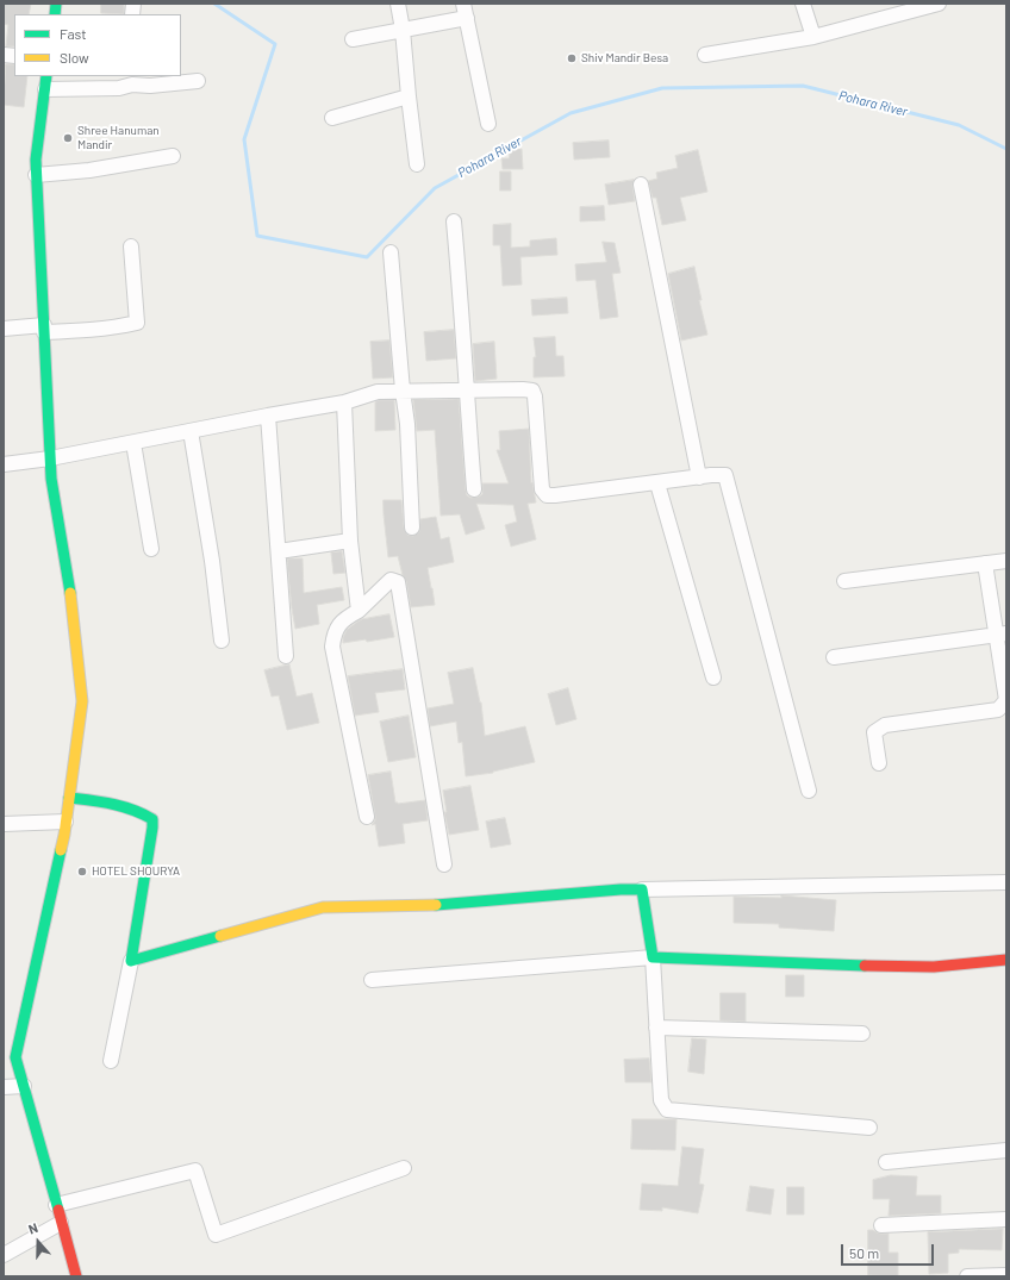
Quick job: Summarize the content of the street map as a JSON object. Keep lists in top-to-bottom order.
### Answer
{
  "water": ["Pohara River"],
  "places": ["Shiv Mandir Besa", "Shree Hanuman Mandir", "HOTEL SHOURYA"],
  "legend": ["Fast", "Slow"],
  "scale_bar": "50 m",
  "north": "top"
}
